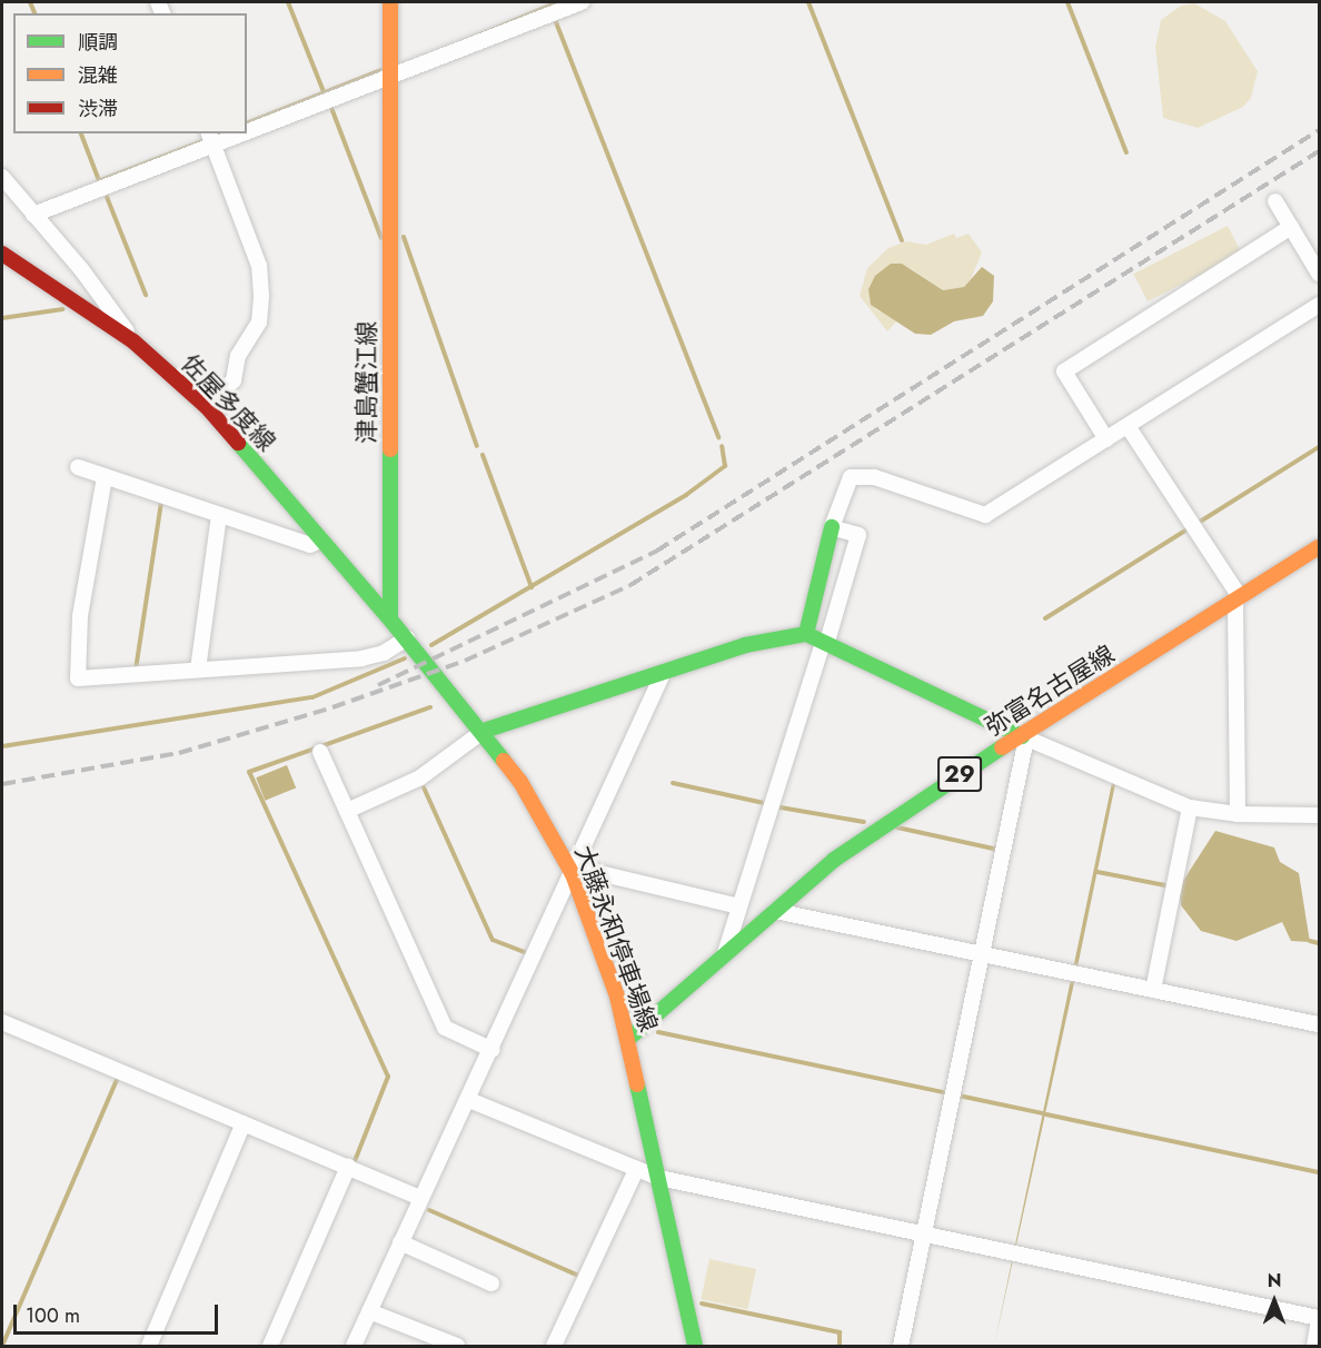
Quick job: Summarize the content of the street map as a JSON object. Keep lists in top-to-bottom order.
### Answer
{
  "streets": {
    "main road": [
      "津島蟹江線",
      "佐屋多度線",
      "弥富名古屋線",
      "29",
      "大藤永和停車場線"
    ]
  },
  "crossings": [
    ["津島蟹江線", "佐屋多度線"],
    ["弥富名古屋線", "大藤永和停車場線"]
  ],
  "legend": ["順調", "混雑", "渋滞"],
  "scale_bar": "100 m",
  "north": "top"
}
